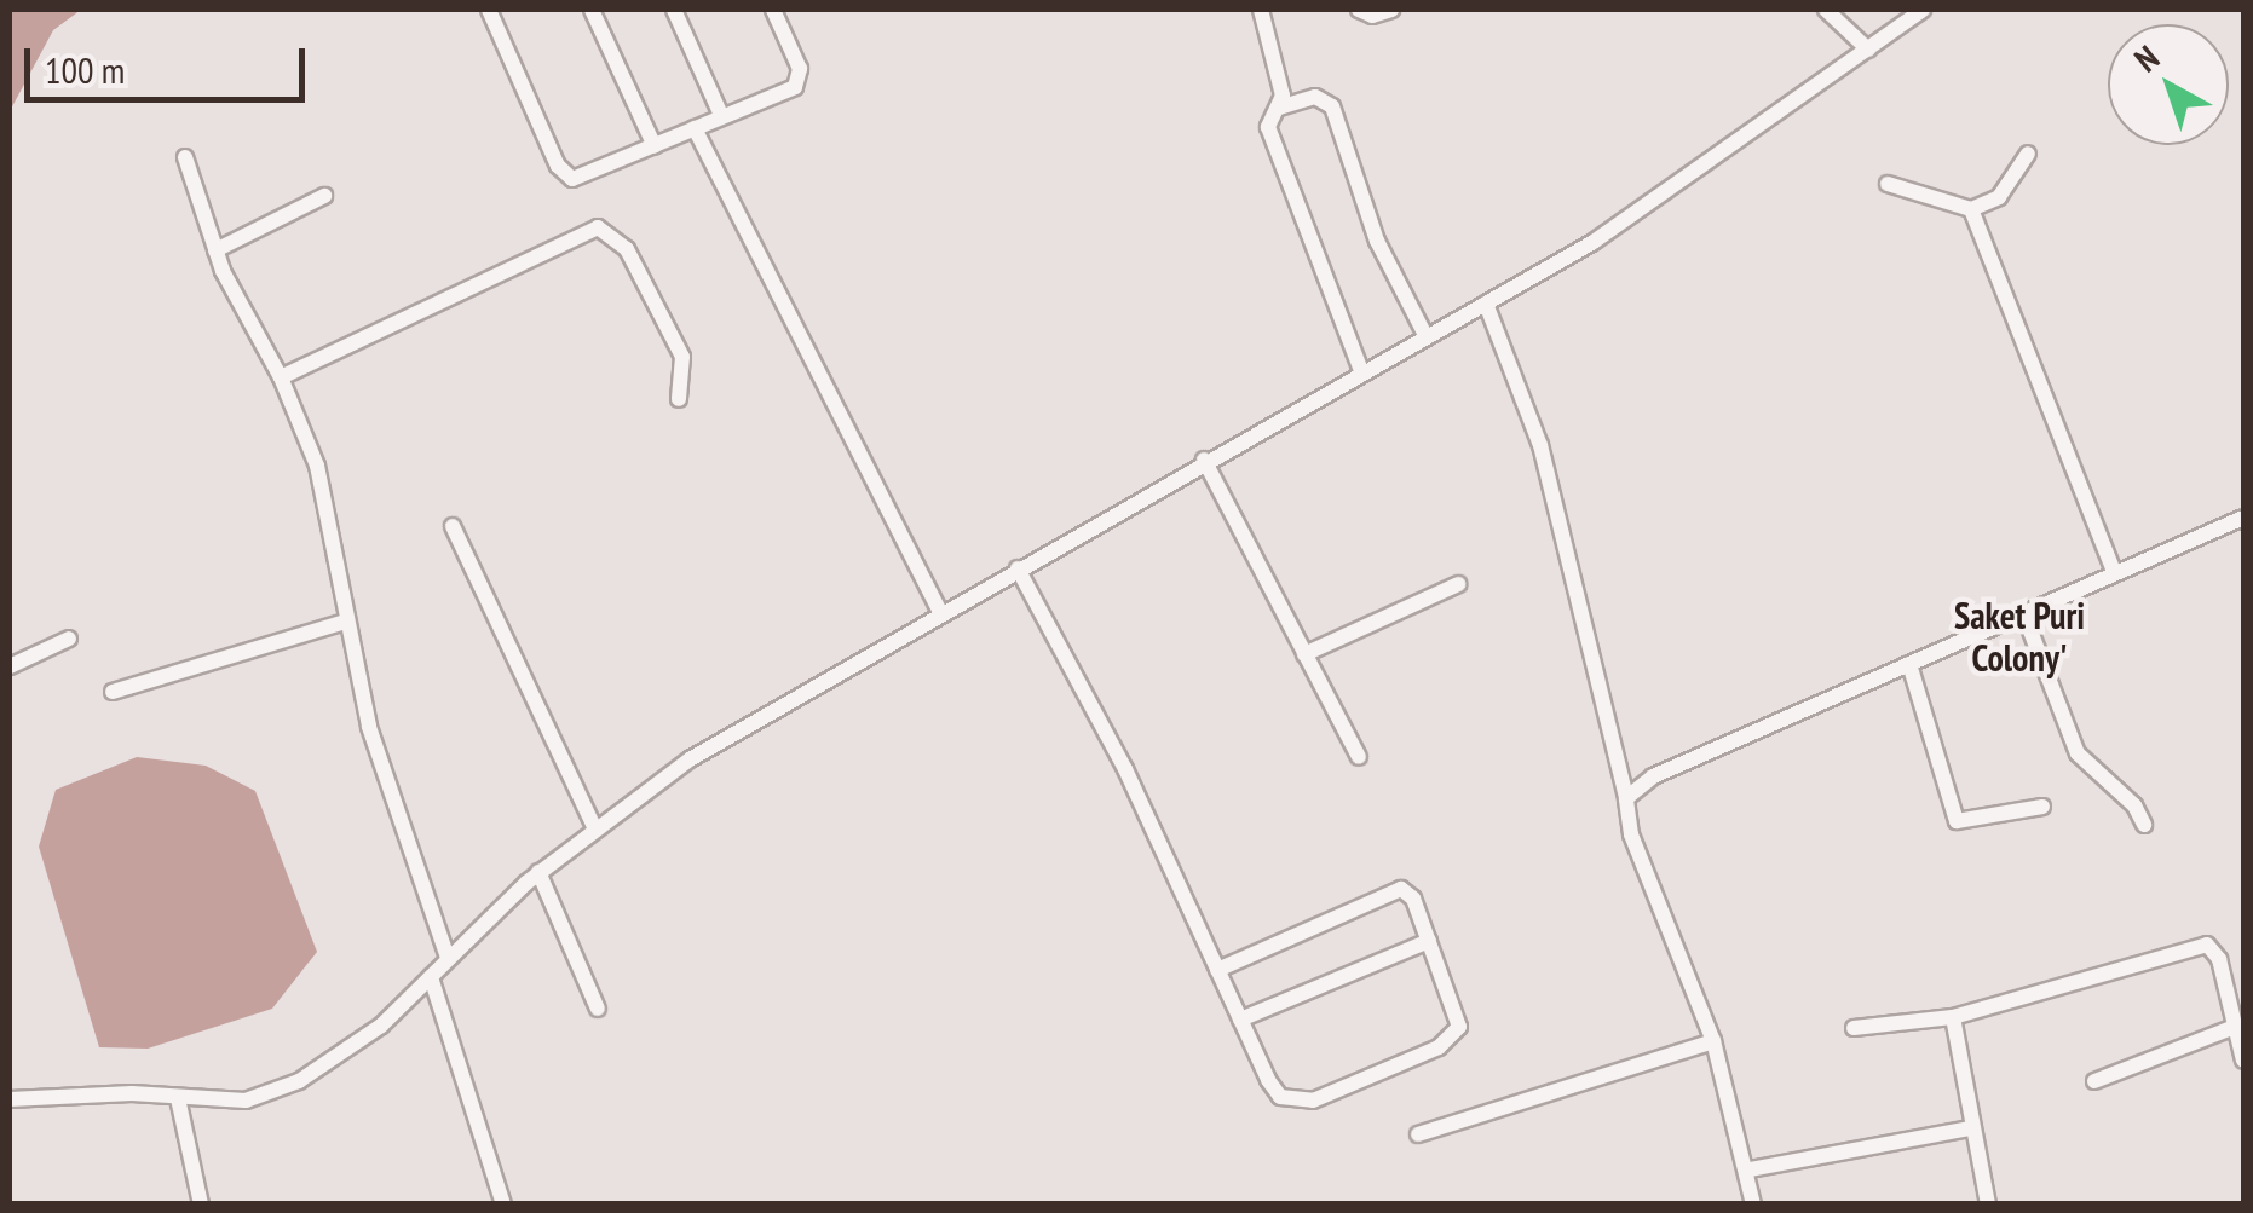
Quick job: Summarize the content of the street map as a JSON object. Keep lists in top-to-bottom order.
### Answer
{
  "districts": ["Saket Puri Colony'"],
  "scale_bar": "100 m",
  "north": "top left"
}
